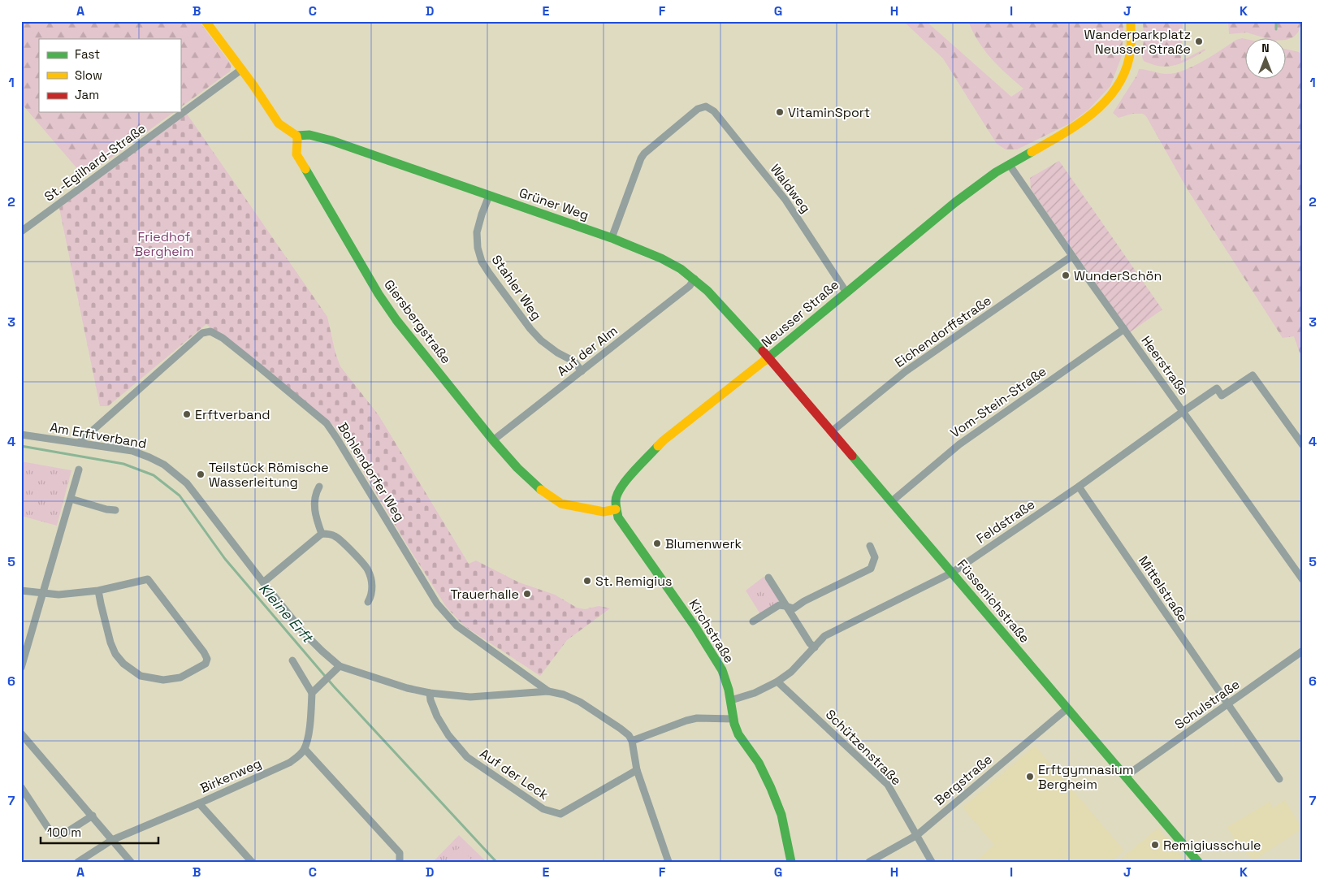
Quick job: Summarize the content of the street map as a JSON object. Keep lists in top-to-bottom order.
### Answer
{
  "streets": {
    "street": [
      "St.-Egilhard-Straße",
      "Waldweg",
      "Grüner Weg",
      "Stahler Weg",
      "Neusser Straße",
      "Giersbergstraße",
      "Eichendorffstraße",
      "Auf der Alm",
      "Heerstraße",
      "Vom-Stein-Straße",
      "Am Erftverband",
      "Bohlendorfer Weg",
      "Feldstraße",
      "Mittelstraße",
      "Füssenichstraße",
      "Kirchstraße",
      "Schulstraße",
      "Schützenstraße",
      "Auf der Leck",
      "Birkenweg",
      "Bergstraße"
    ]
  },
  "crossings": [
    ["Waldweg", "Grüner Weg"],
    ["Waldweg", "Neusser Straße"],
    ["Grüner Weg", "Stahler Weg"],
    ["Grüner Weg", "Neusser Straße"],
    ["Grüner Weg", "Giersbergstraße"],
    ["Grüner Weg", "Auf der Alm"],
    ["Grüner Weg", "Füssenichstraße"],
    ["Stahler Weg", "Auf der Alm"],
    ["Neusser Straße", "Giersbergstraße"],
    ["Neusser Straße", "Heerstraße"],
    ["Neusser Straße", "Füssenichstraße"],
    ["Neusser Straße", "Kirchstraße"],
    ["Giersbergstraße", "Auf der Alm"],
    ["Giersbergstraße", "Kirchstraße"],
    ["Eichendorffstraße", "Heerstraße"],
    ["Eichendorffstraße", "Füssenichstraße"],
    ["Heerstraße", "Vom-Stein-Straße"],
    ["Heerstraße", "Feldstraße"],
    ["Vom-Stein-Straße", "Füssenichstraße"],
    ["Am Erftverband", "Bohlendorfer Weg"],
    ["Feldstraße", "Mittelstraße"],
    ["Feldstraße", "Füssenichstraße"],
    ["Feldstraße", "Kirchstraße"],
    ["Feldstraße", "Schützenstraße"],
    ["Mittelstraße", "Schulstraße"],
    ["Füssenichstraße", "Schulstraße"],
    ["Füssenichstraße", "Bergstraße"],
    ["Schützenstraße", "Bergstraße"]
  ],
  "water": ["Kleine Erft"],
  "parks": ["Friedhof Bergheim"],
  "places": [
    "Wanderparkplatz Neusser Straße",
    "VitaminSport",
    "WunderSchön",
    "Erftverband",
    "Teilstück Römische Wasserleitung",
    "Blumenwerk",
    "St. Remigius",
    "Trauerhalle",
    "Erftgymnasium Bergheim",
    "Remigiusschule"
  ],
  "legend": ["Fast", "Slow", "Jam"],
  "scale_bar": "100 m",
  "north": "top",
  "grid": {
    "columns": [
      "A",
      "B",
      "C",
      "D",
      "E",
      "F",
      "G",
      "H",
      "I",
      "J",
      "K"
    ],
    "rows": [
      "1",
      "2",
      "3",
      "4",
      "5",
      "6",
      "7"
    ]
  }
}
